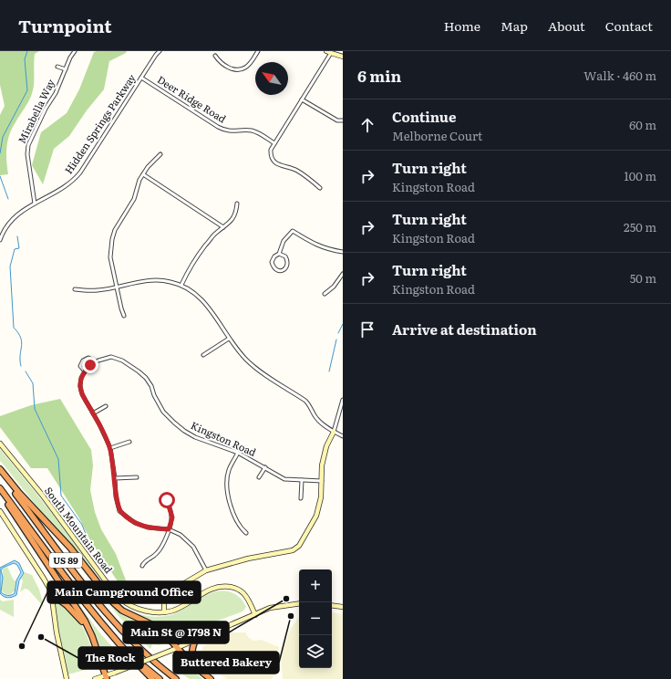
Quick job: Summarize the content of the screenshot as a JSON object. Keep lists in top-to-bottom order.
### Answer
{
  "streets": {
    "highway": ["US 89"],
    "street": [
      "Deer Ridge Road",
      "Mirabella Way",
      "Hidden Springs Parkway",
      "Kingston Road",
      "South Mountain Road"
    ]
  },
  "crossings": [
    ["Deer Ridge Road", "Hidden Springs Parkway"],
    ["Mirabella Way", "Hidden Springs Parkway"]
  ],
  "places": [
    "Main St @ 1798 N",
    "Buttered Bakery",
    "The Rock",
    "Main Campground Office"
  ],
  "north": "top left",
  "page": {
    "header": "Turnpoint",
    "nav": [
      "Home",
      "Map",
      "About",
      "Contact"
    ],
    "heading": ["6 min", "Walk · 460 m"],
    "list": [
      ["Continue", "Melborne Court", "60 m"],
      ["Turn right", "Kingston Road", "100 m"],
      ["Turn right", "Kingston Road", "250 m"],
      ["Turn right", "Kingston Road", "50 m"],
      "Arrive at destination"
    ],
    "map_buttons": ["+", "−"]
  }
}
